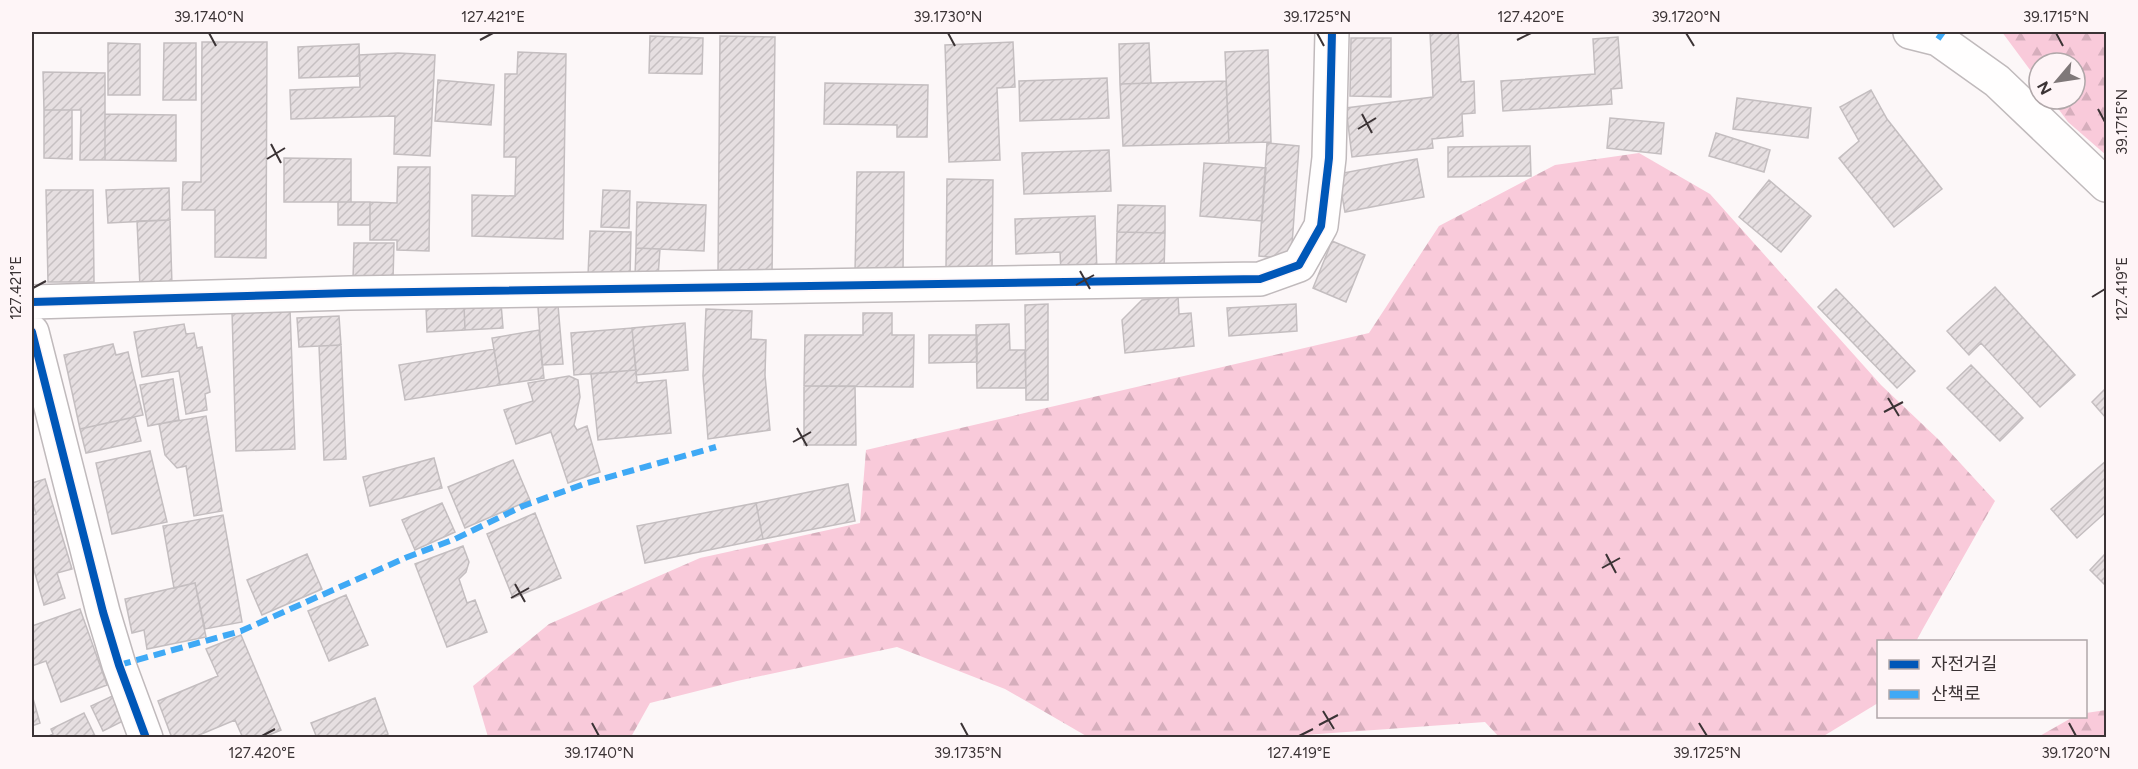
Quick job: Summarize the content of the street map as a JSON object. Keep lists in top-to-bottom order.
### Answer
{
  "legend": ["자전거길", "산책로"],
  "north": "bottom left",
  "coordinates": [
    "39.1740°N",
    "127.421°E",
    "39.1730°N",
    "39.1725°N",
    "127.420°E",
    "39.1720°N",
    "39.1715°N",
    "127.419°E",
    "39.1735°N"
  ]
}
